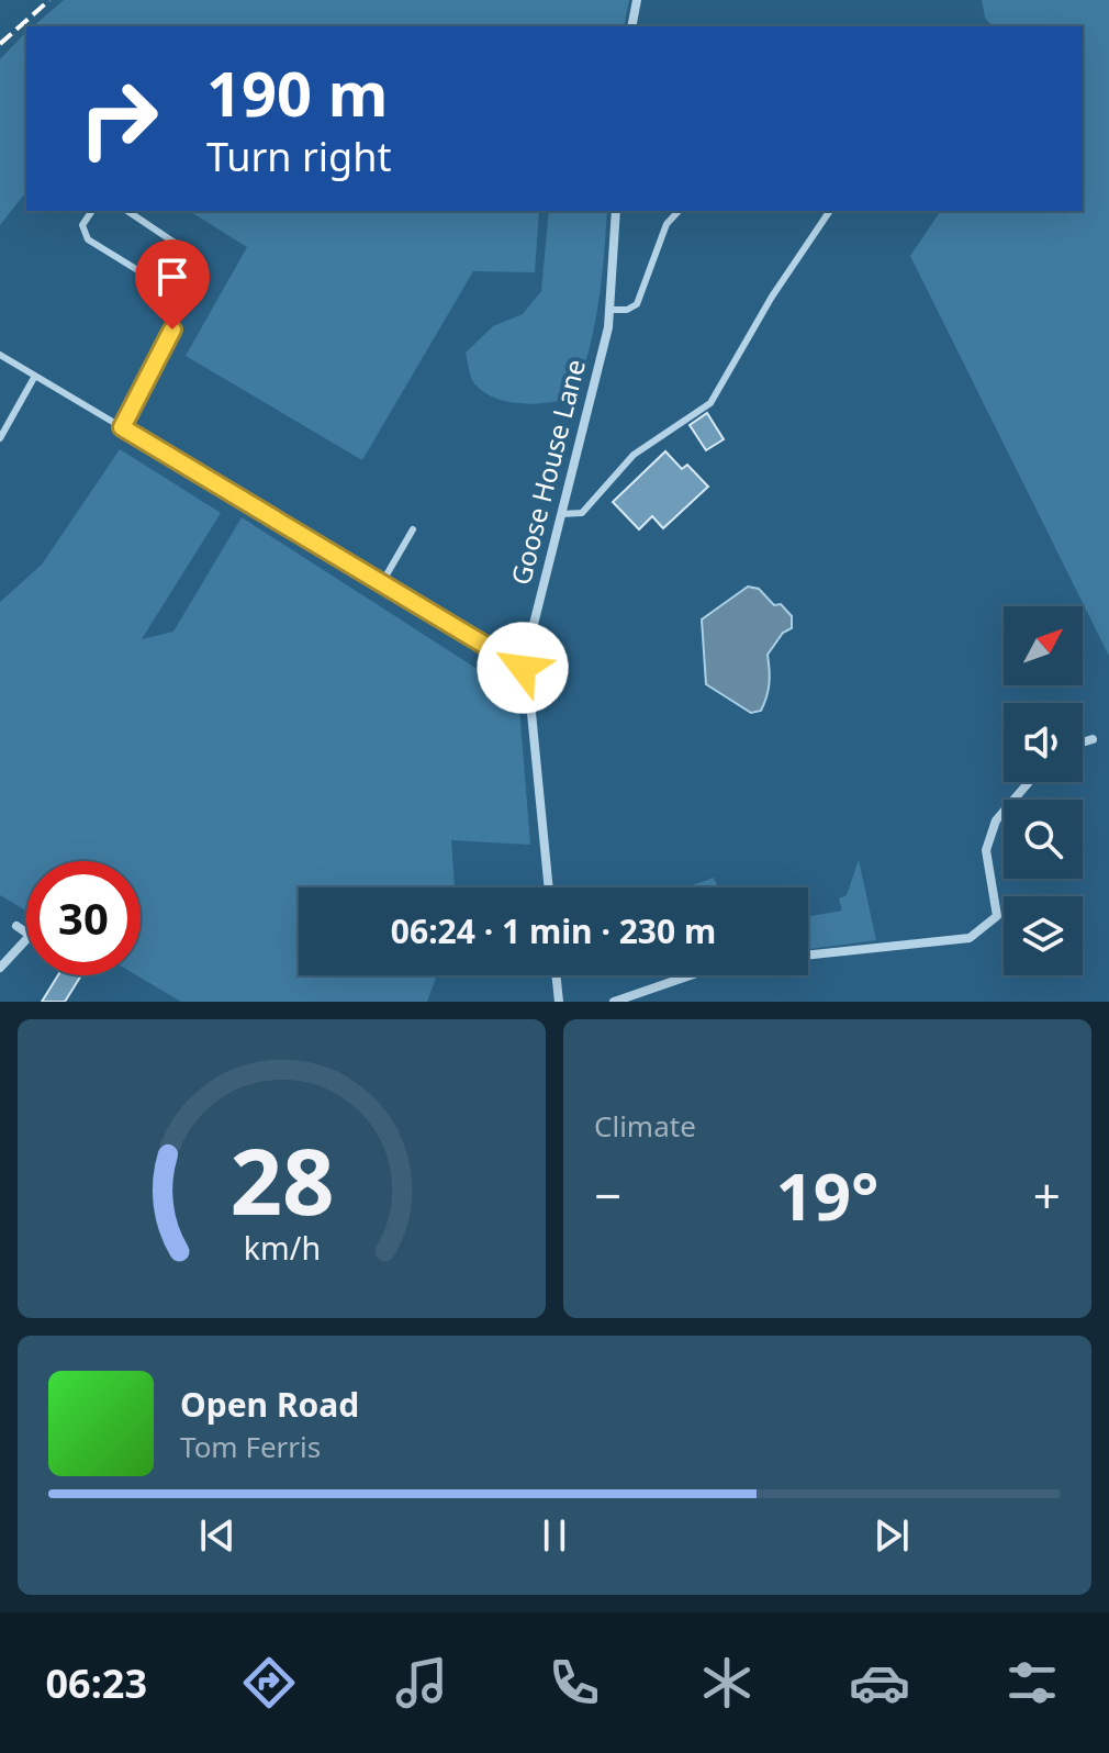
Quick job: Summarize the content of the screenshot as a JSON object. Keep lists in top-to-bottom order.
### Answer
{
  "streets": {
    "street": ["Goose House Lane"]
  },
  "north": "top right",
  "page": {
    "turn": ["190 m", "Turn right"],
    "limit": "30",
    "trip": "06:24 · 1 min · 230 m",
    "tile": "Climate",
    "heat": ["−", "19°", "+"],
    "song": ["Open Road", "Tom Ferris"],
    "tabs": "06:23",
    "gauge": ["28", "km/h"]
  }
}
